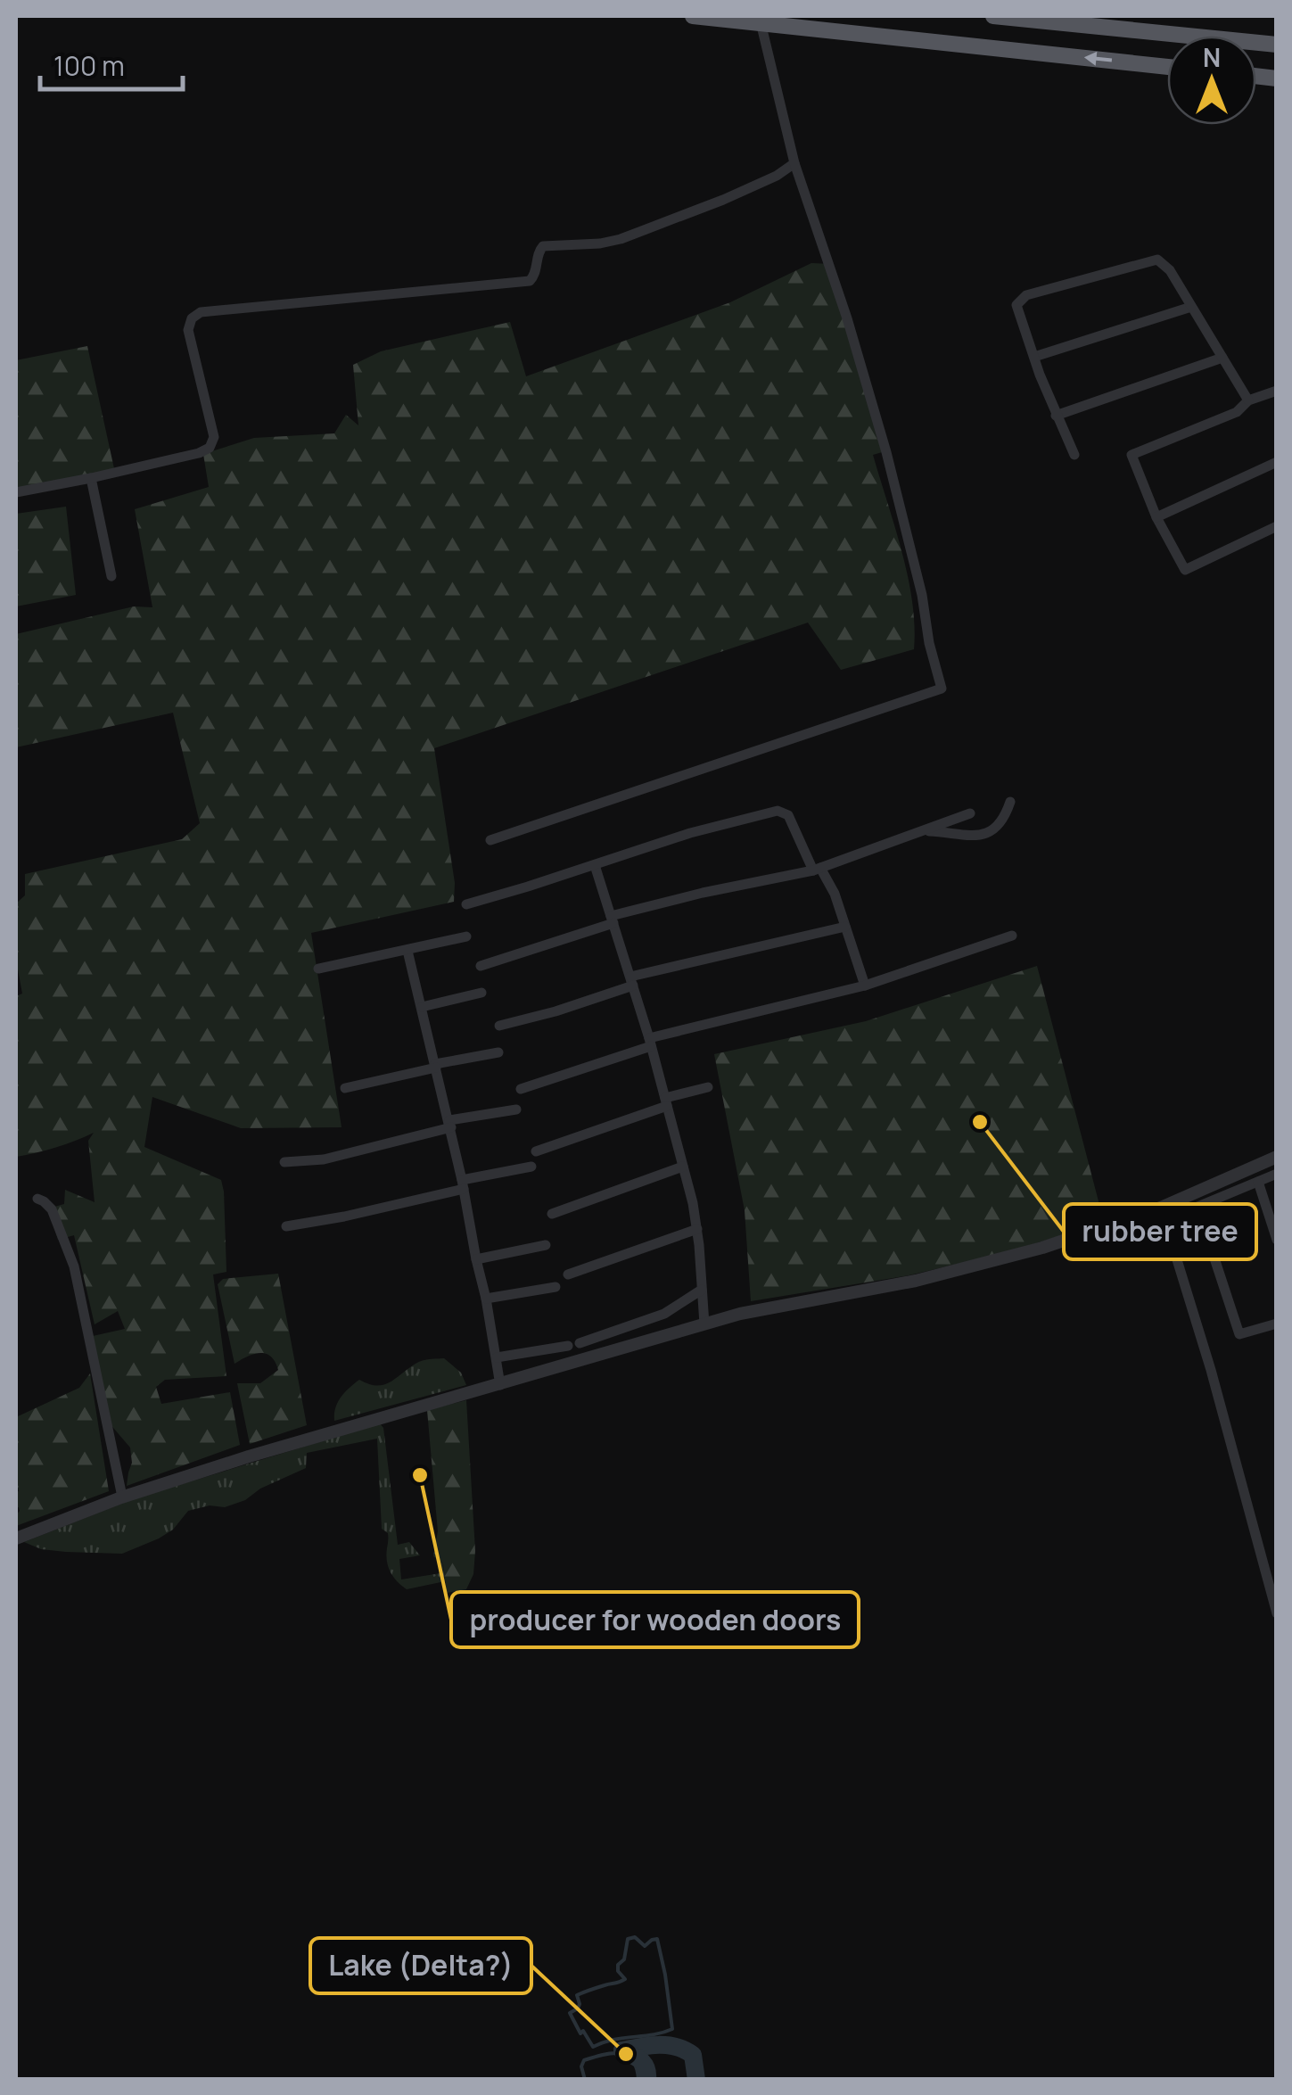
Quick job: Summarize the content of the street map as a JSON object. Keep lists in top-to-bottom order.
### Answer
{
  "places": ["rubber tree", "producer for wooden doors", "Lake (Delta?)"],
  "scale_bar": "100 m",
  "north": "top"
}
